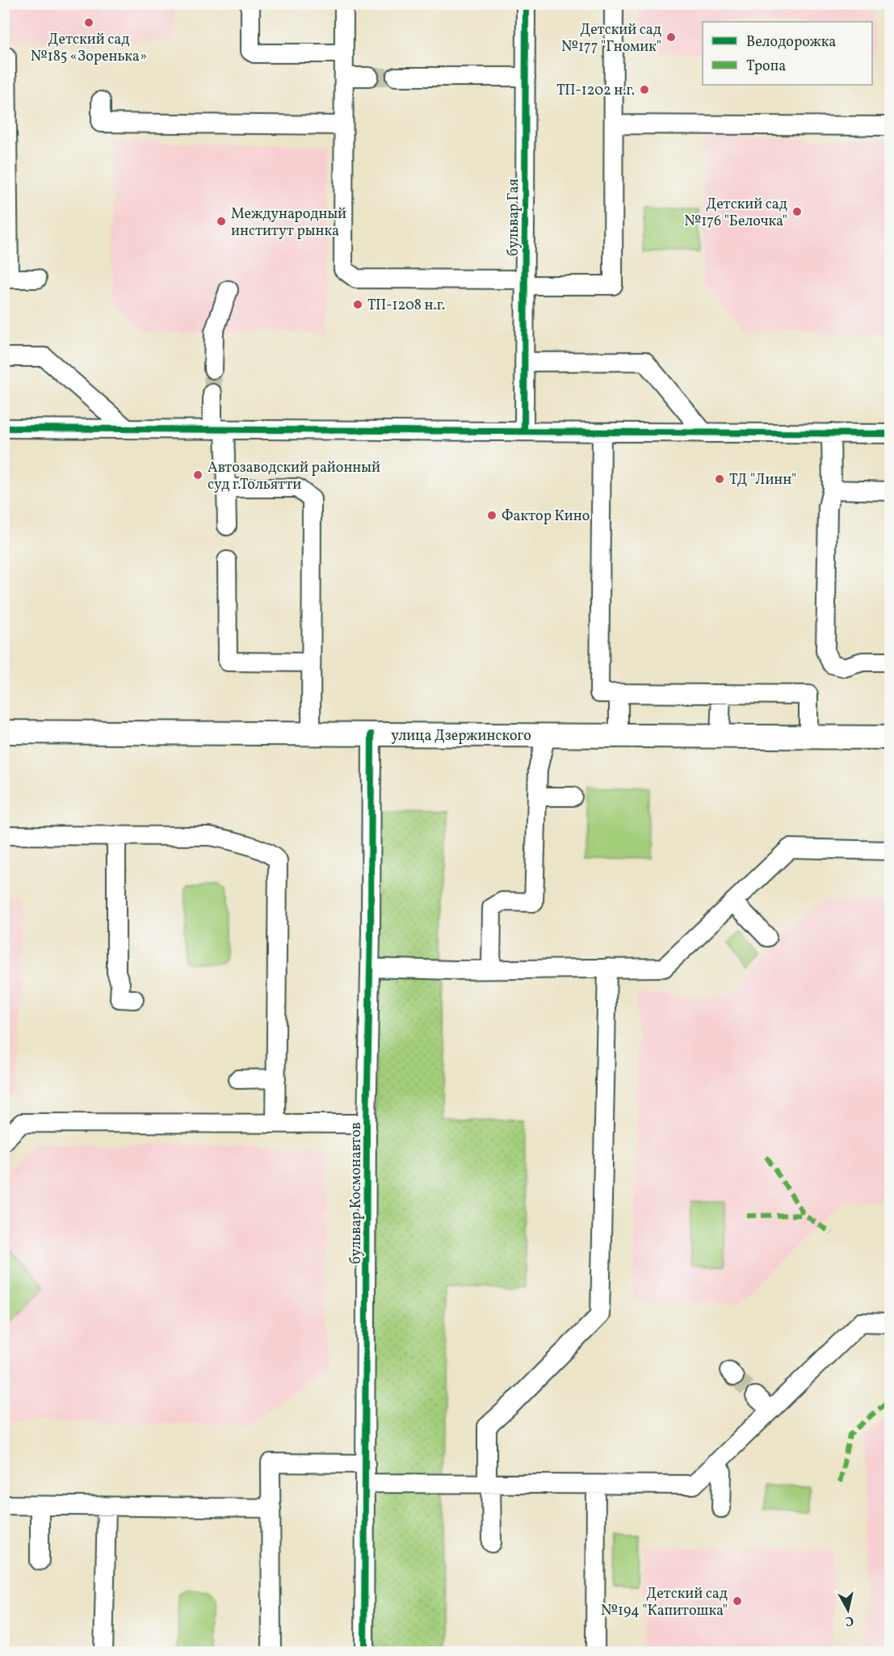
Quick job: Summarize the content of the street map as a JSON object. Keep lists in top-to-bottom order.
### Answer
{
  "streets": {
    "main road": ["улица Дзержинского"],
    "street": ["бульвар Гая", "бульвар Космонавтов"]
  },
  "crossings": [
    ["улица Дзержинского", "бульвар Космонавтов"]
  ],
  "places": [
    "Детский сад №185 «Зоренька»",
    "Детский сад №177 \"Гномик\"",
    "ТП-1202 н.г.",
    "Детский сад №176 \"Белочка\"",
    "Международный институт рынка",
    "ТП-1208 н.г.",
    "Автозаводский районный суд г.Тольятти",
    "ТД \"Линн\"",
    "Фактор Кино",
    "Детский сад №194 \"Капитошка\""
  ],
  "legend": ["Велодорожка", "Тропа"],
  "north": "bottom"
}
